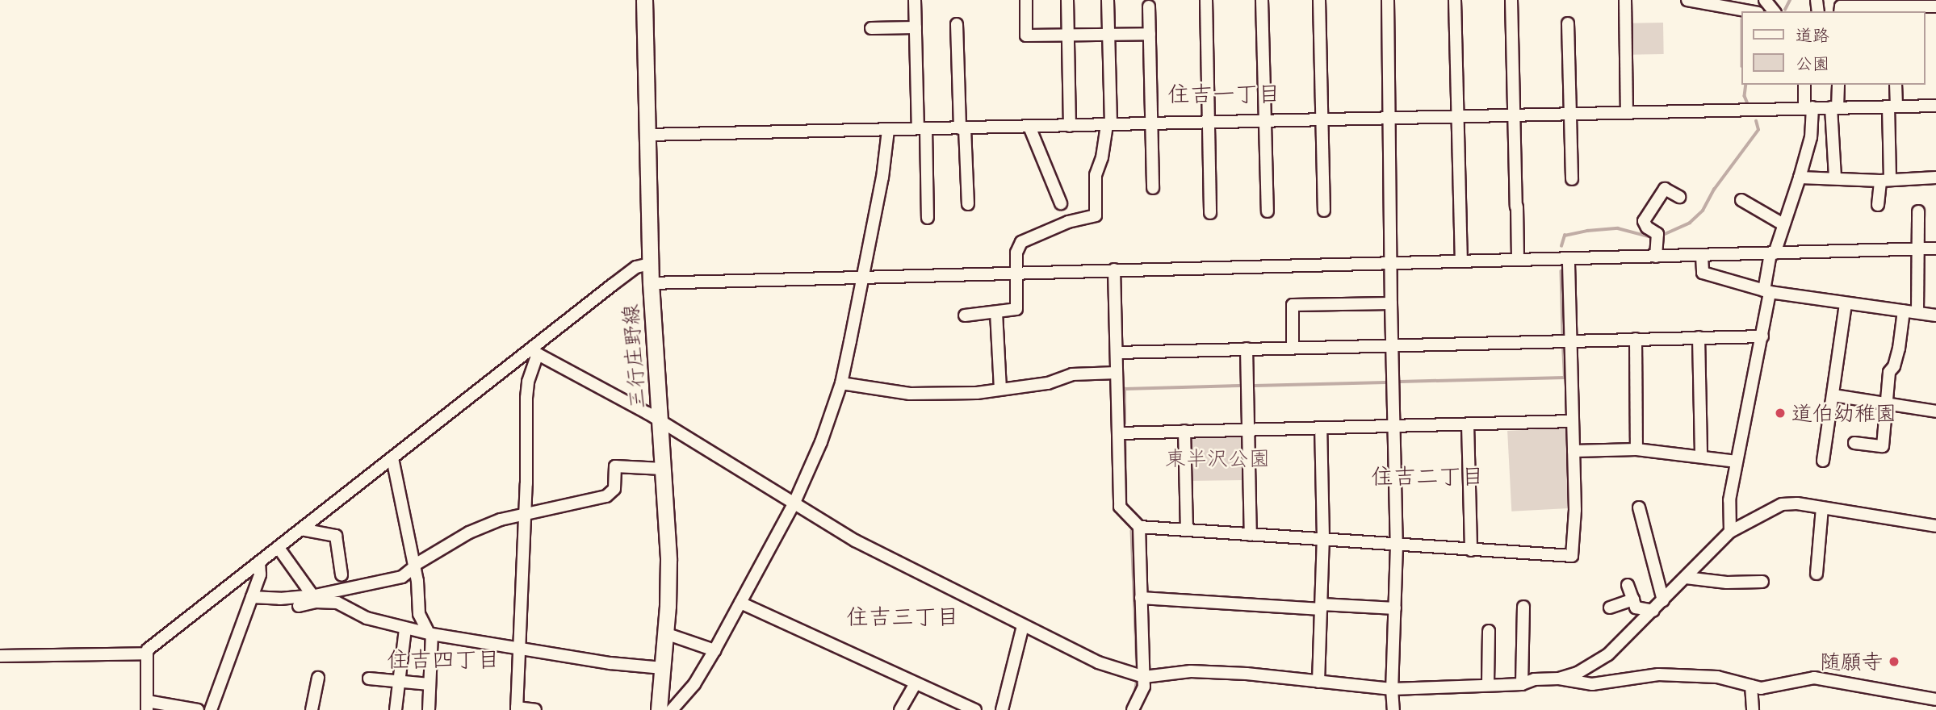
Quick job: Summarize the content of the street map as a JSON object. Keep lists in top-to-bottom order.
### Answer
{
  "streets": {
    "main road": ["三行庄野線"]
  },
  "districts": [
    "住吉一丁目",
    "住吉二丁目",
    "住吉三丁目",
    "住吉四丁目"
  ],
  "parks": ["東半沢公園"],
  "places": ["道伯幼稚園", "随願寺"],
  "legend": ["道路", "公園"]
}
